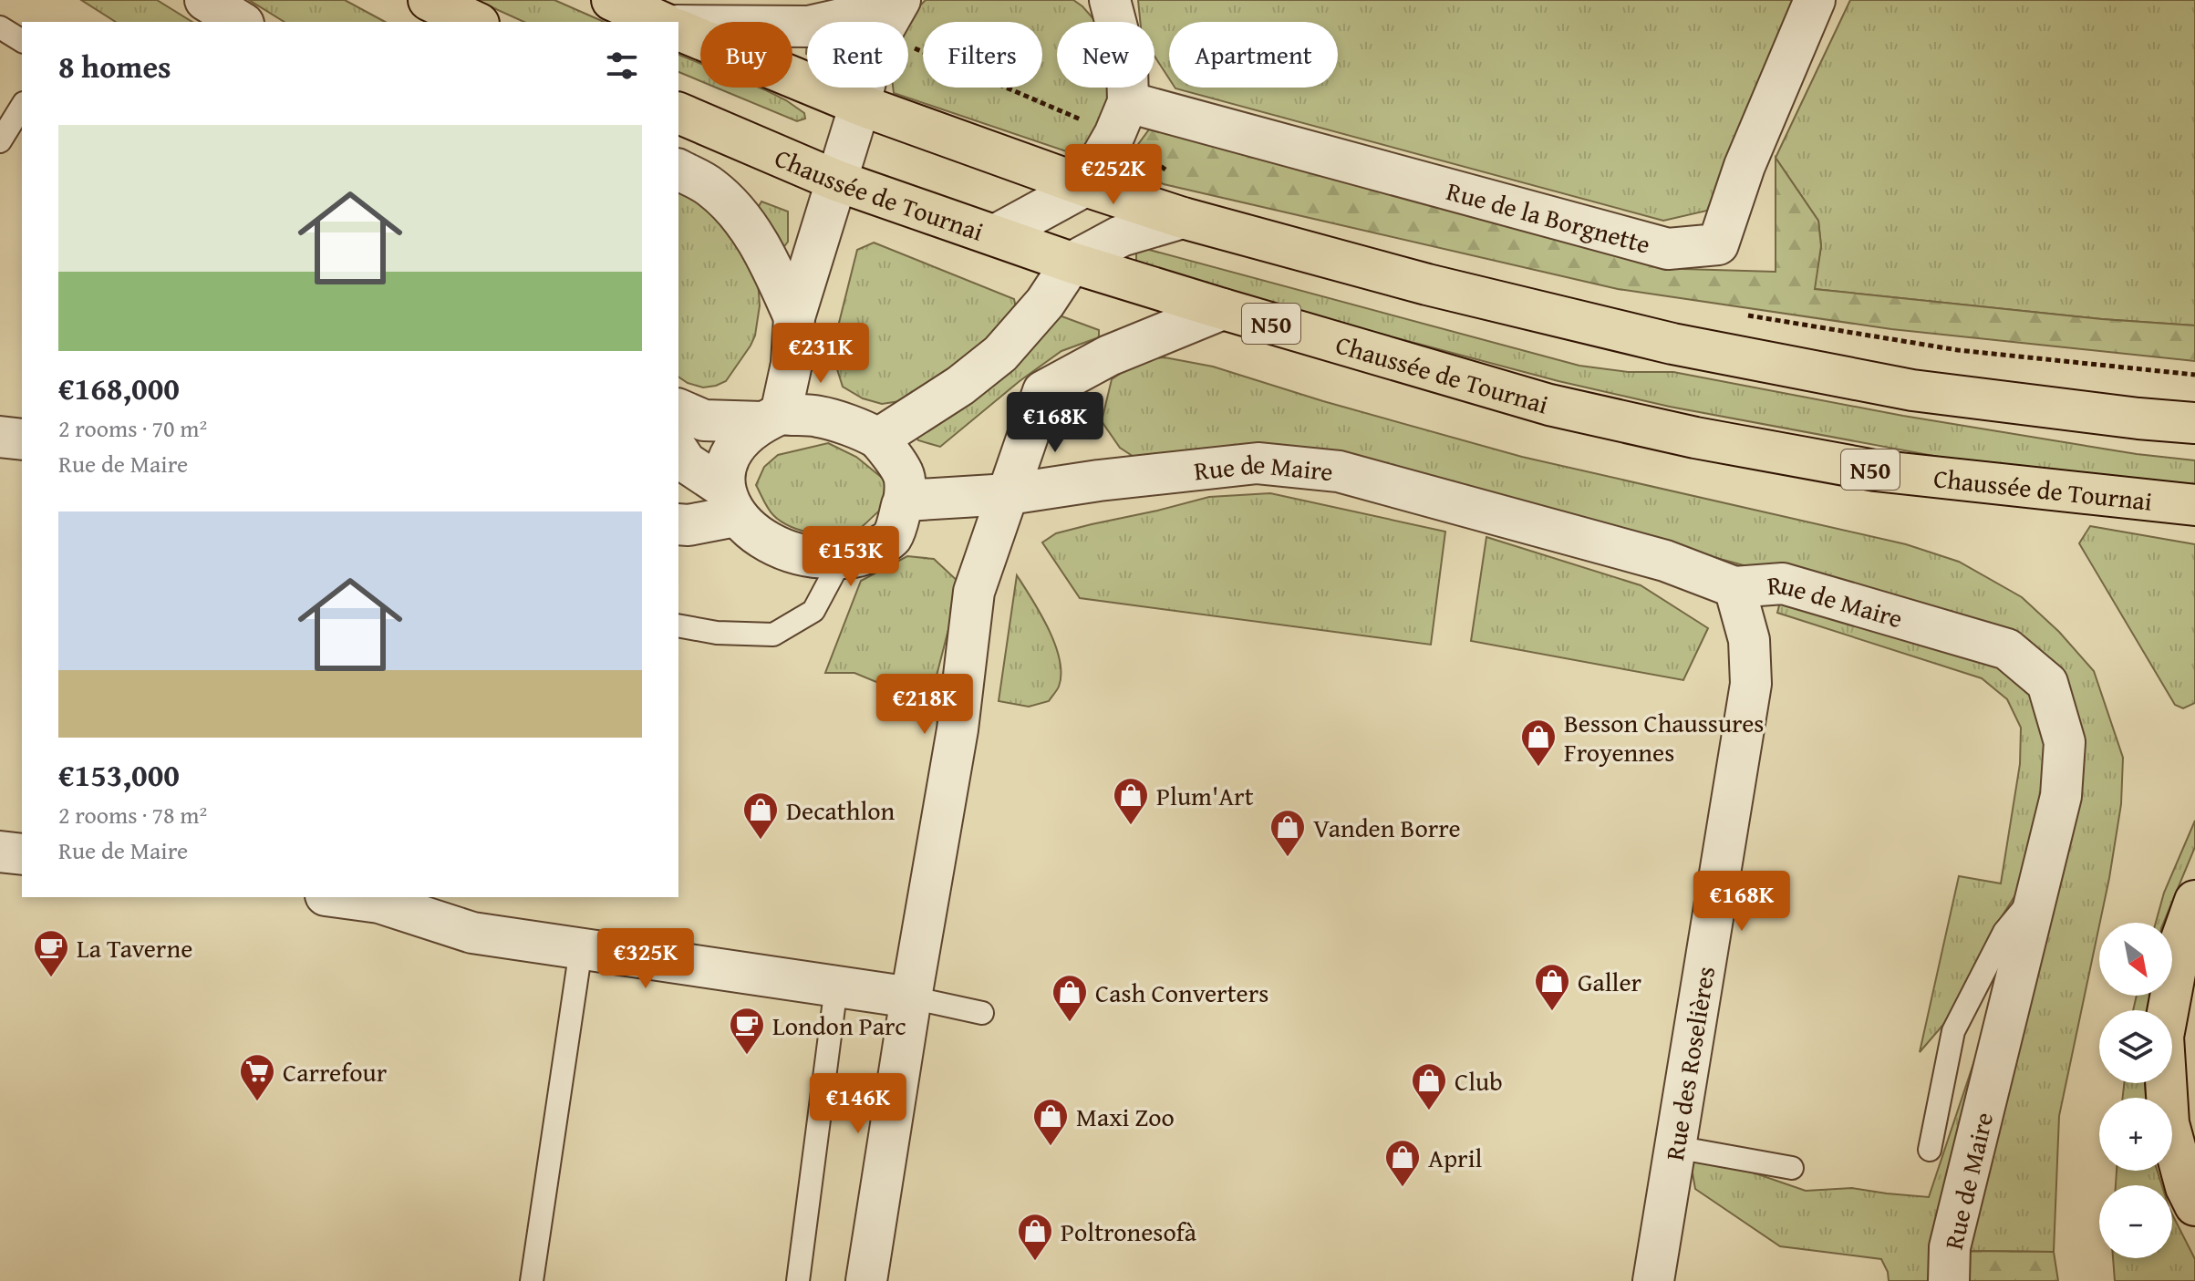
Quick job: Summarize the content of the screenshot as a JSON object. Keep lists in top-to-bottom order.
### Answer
{
  "streets": {
    "main road": ["Chaussée de Tournai", "N50"],
    "street": ["Rue de la Borgnette", "Rue de Maire", "Rue des Roselières"]
  },
  "crossings": [
    ["Rue de Maire", "Rue des Roselières"]
  ],
  "places": {
    "shop": [
      "Besson Chaussures Froyennes",
      "Plum'Art",
      "Decathlon",
      "Vanden Borre",
      "Galler",
      "Cash Converters",
      "Club",
      "Maxi Zoo",
      "April",
      "Poltronesofà"
    ],
    "cafe": ["La Taverne", "London Parc"],
    "supermarket": ["Carrefour"]
  },
  "north": "bottom right",
  "page": {
    "chip": [
      "Buy",
      "Rent",
      "Filters",
      "New",
      "Apartment"
    ],
    "heading": "8 homes",
    "list": [
      {
        "name": "€168,000",
        "note": "2 rooms · 70 m² · Rue de Maire"
      },
      {
        "name": "€153,000",
        "note": "2 rooms · 78 m² · Rue de Maire"
      }
    ],
    "price": [
      "€252K",
      "€231K",
      "€168K",
      "€153K",
      "€218K",
      "€168K",
      "€325K",
      "€146K"
    ],
    "map_buttons": ["+", "−"]
  }
}
